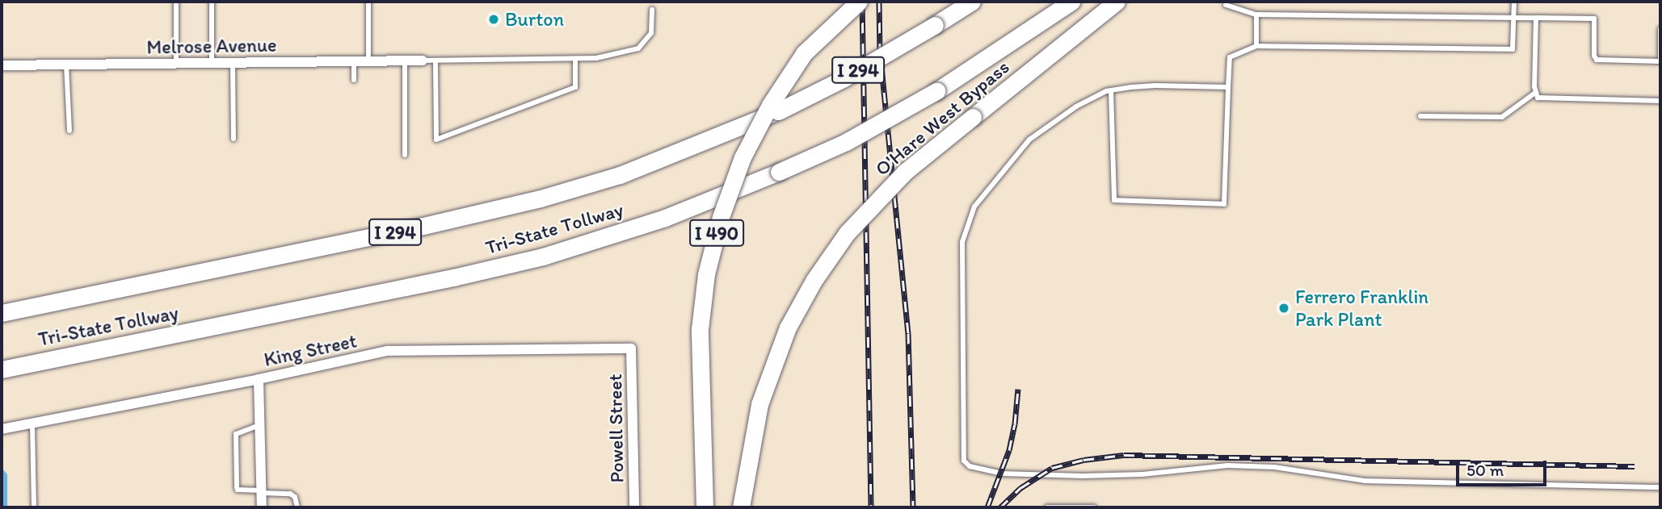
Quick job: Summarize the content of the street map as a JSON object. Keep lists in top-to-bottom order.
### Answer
{
  "streets": {
    "highway": [
      "I 294",
      "O'Hare West Bypass",
      "Tri-State Tollway",
      "I 490"
    ],
    "street": ["Melrose Avenue", "King Street", "Powell Street"]
  },
  "crossings": [
    ["King Street", "Powell Street"]
  ],
  "places": ["Burton", "Ferrero Franklin Park Plant"],
  "scale_bar": "50 m"
}
